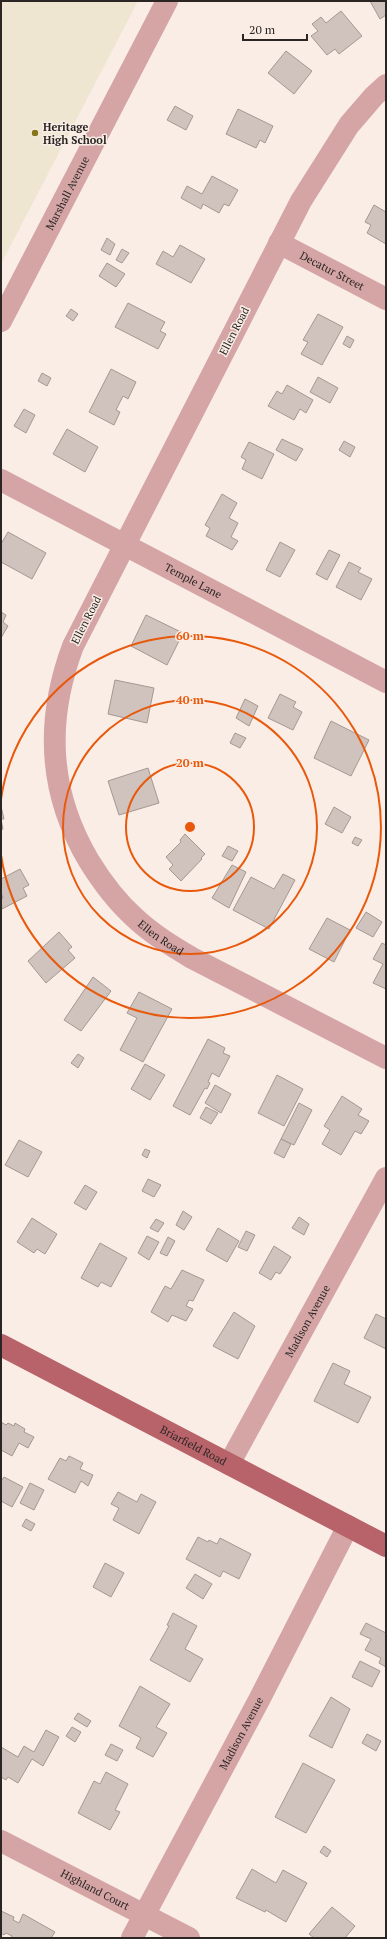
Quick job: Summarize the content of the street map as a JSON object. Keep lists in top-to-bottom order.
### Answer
{
  "streets": {
    "main road": ["Briarfield Road"],
    "street": [
      "Marshall Avenue",
      "Decatur Street",
      "Ellen Road",
      "Temple Lane",
      "Madison Avenue",
      "Highland Court"
    ]
  },
  "crossings": [
    ["Decatur Street", "Ellen Road"],
    ["Ellen Road", "Temple Lane"],
    ["Madison Avenue", "Briarfield Road"],
    ["Madison Avenue", "Highland Court"]
  ],
  "places": ["Heritage High School"],
  "scale_bar": "20 m",
  "rings": ["60 m", "40 m", "20 m"]
}
